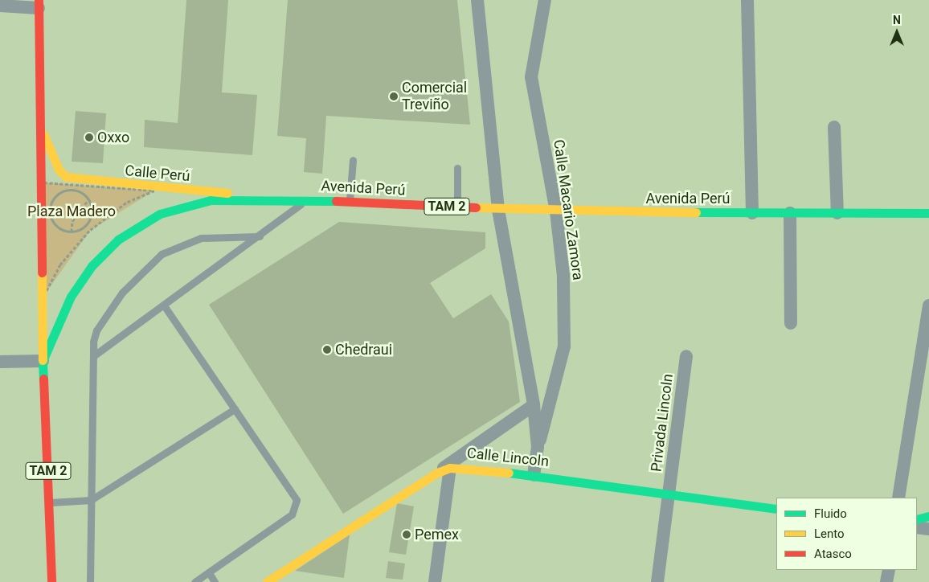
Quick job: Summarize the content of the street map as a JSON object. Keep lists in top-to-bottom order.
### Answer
{
  "streets": {
    "main road": [
      "Calle Perú",
      "Avenida Perú",
      "TAM 2",
      "Calle Lincoln"
    ],
    "street": ["Calle Macario Zamora", "Privada Lincoln"]
  },
  "crossings": [
    ["Calle Perú", "Avenida Perú"],
    ["Avenida Perú", "TAM 2"],
    ["Avenida Perú", "Calle Macario Zamora"],
    ["Calle Macario Zamora", "Calle Lincoln"],
    ["Privada Lincoln", "Calle Lincoln"]
  ],
  "parks": ["Plaza Madero"],
  "places": [
    "Comercial Treviño",
    "Oxxo",
    "Chedraui",
    "Pemex"
  ],
  "legend": ["Fluido", "Lento", "Atasco"],
  "north": "top"
}
